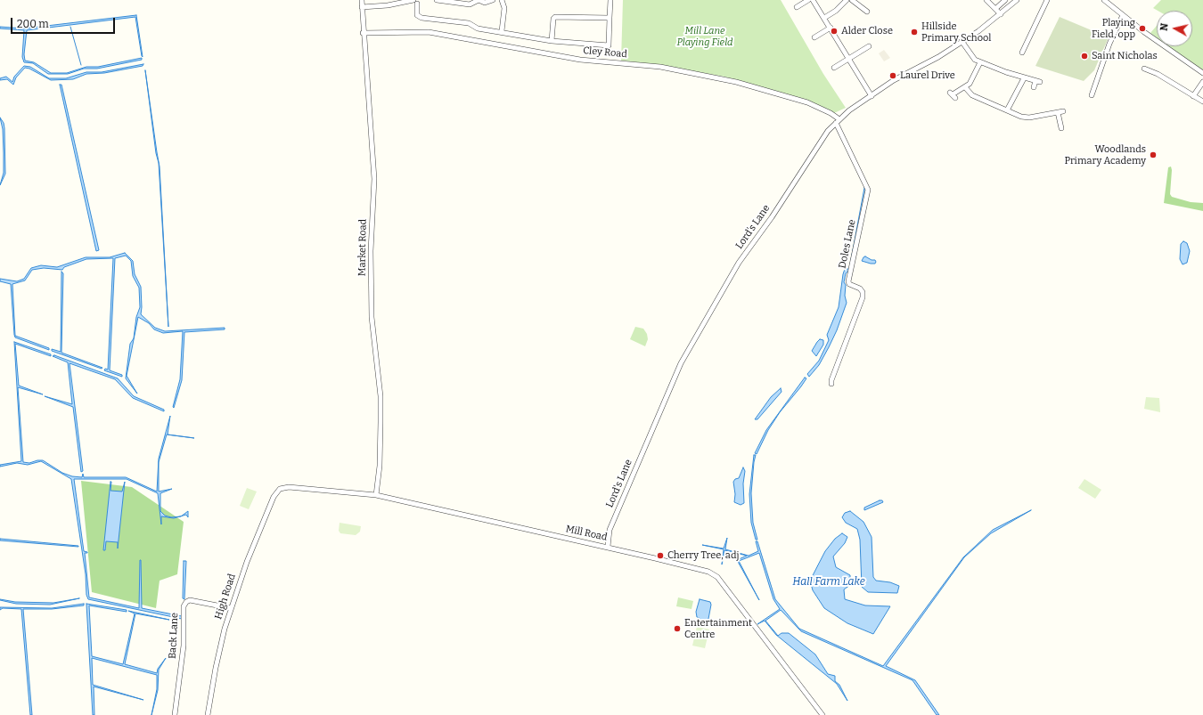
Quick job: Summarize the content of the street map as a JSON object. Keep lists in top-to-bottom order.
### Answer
{
  "streets": {
    "street": [
      "Cley Road",
      "Lord's Lane",
      "Doles Lane",
      "Market Road",
      "Mill Road",
      "High Road",
      "Back Lane"
    ]
  },
  "crossings": [
    ["Cley Road", "Lord's Lane"],
    ["Cley Road", "Doles Lane"],
    ["Cley Road", "Market Road"],
    ["Lord's Lane", "Doles Lane"],
    ["Lord's Lane", "Mill Road"],
    ["Market Road", "Mill Road"],
    ["Mill Road", "High Road"],
    ["High Road", "Back Lane"]
  ],
  "water": ["Hall Farm Lake"],
  "parks": ["Mill Lane Playing Field"],
  "places": [
    "Playing Field, opp",
    "Alder Close",
    "Hillside Primary School",
    "Saint Nicholas",
    "Laurel Drive",
    "Woodlands Primary Academy",
    "Cherry Tree, adj",
    "Entertainment Centre"
  ],
  "scale_bar": "200 m",
  "north": "left"
}
